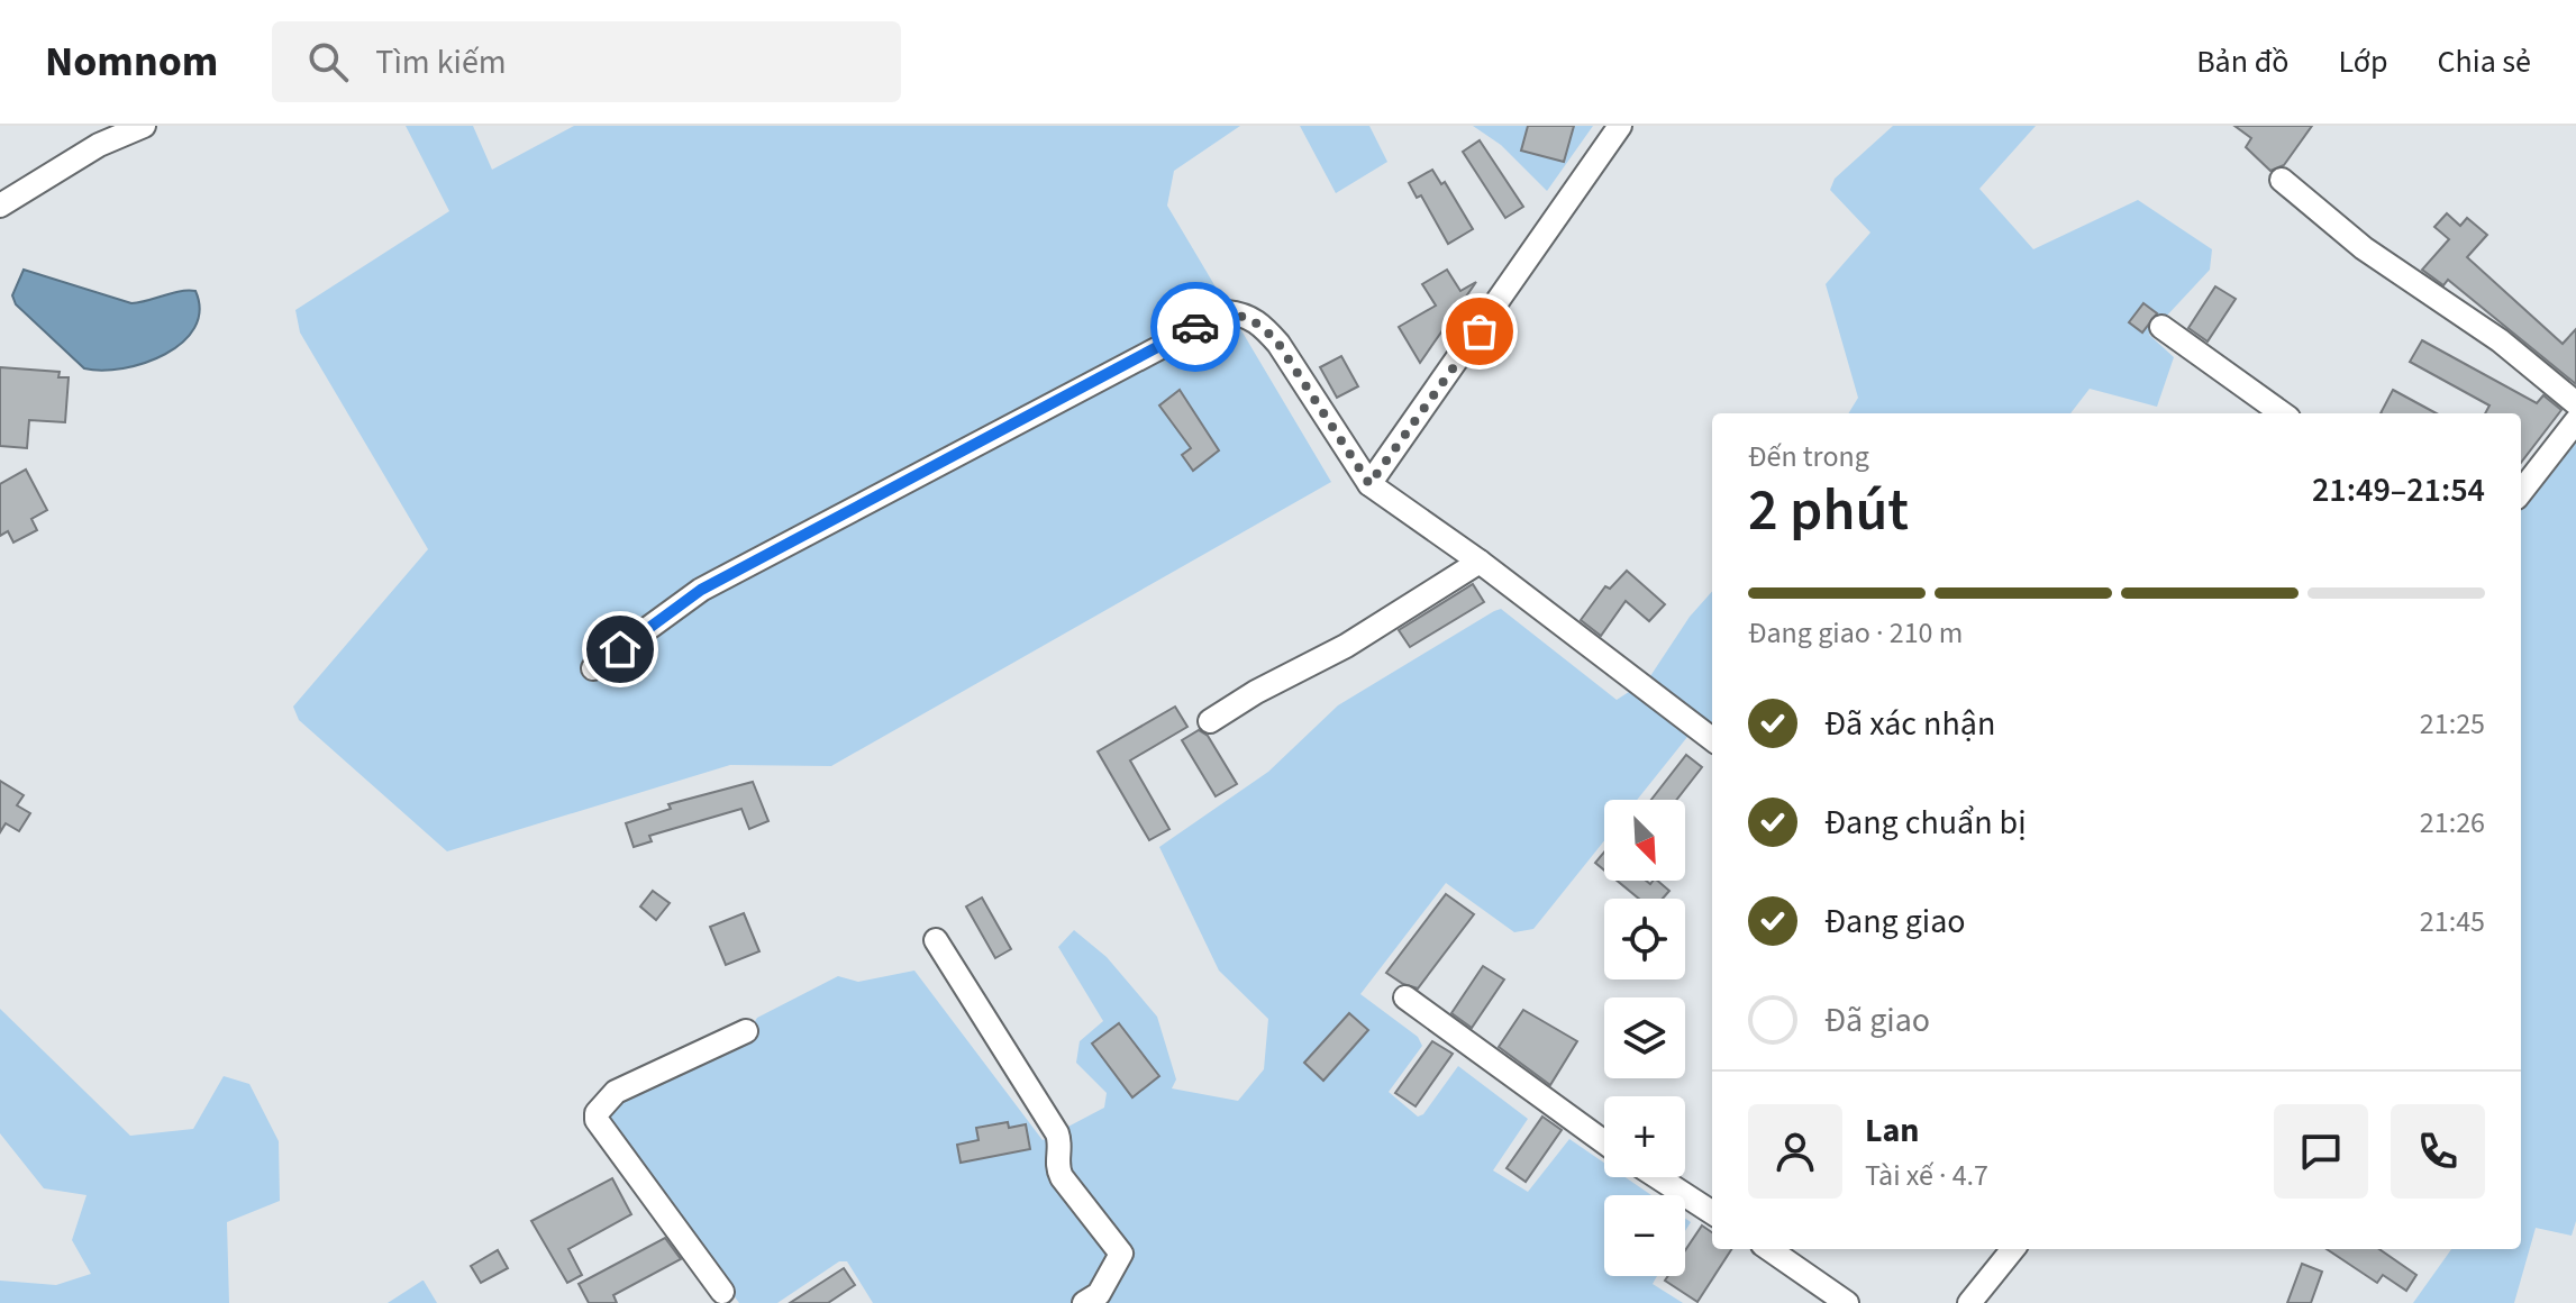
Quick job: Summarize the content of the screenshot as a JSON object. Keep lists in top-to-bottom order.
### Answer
{
  "north": "bottom right",
  "page": {
    "header": "Nomnom",
    "search": "Tìm kiếm",
    "nav": ["Bản đồ", "Lớp", "Chia sẻ"],
    "heading": ["2 phút", "Đến trong", "21:49–21:54"],
    "panel": ["Lan", "Tài xế · 4.7"],
    "bar": "Đang giao · 210 m",
    "list": [
      ["Đã xác nhận", "21:25"],
      ["Đang chuẩn bị", "21:26"],
      ["Đang giao", "21:45"],
      "Đã giao"
    ],
    "map_buttons": ["+", "−"]
  }
}
